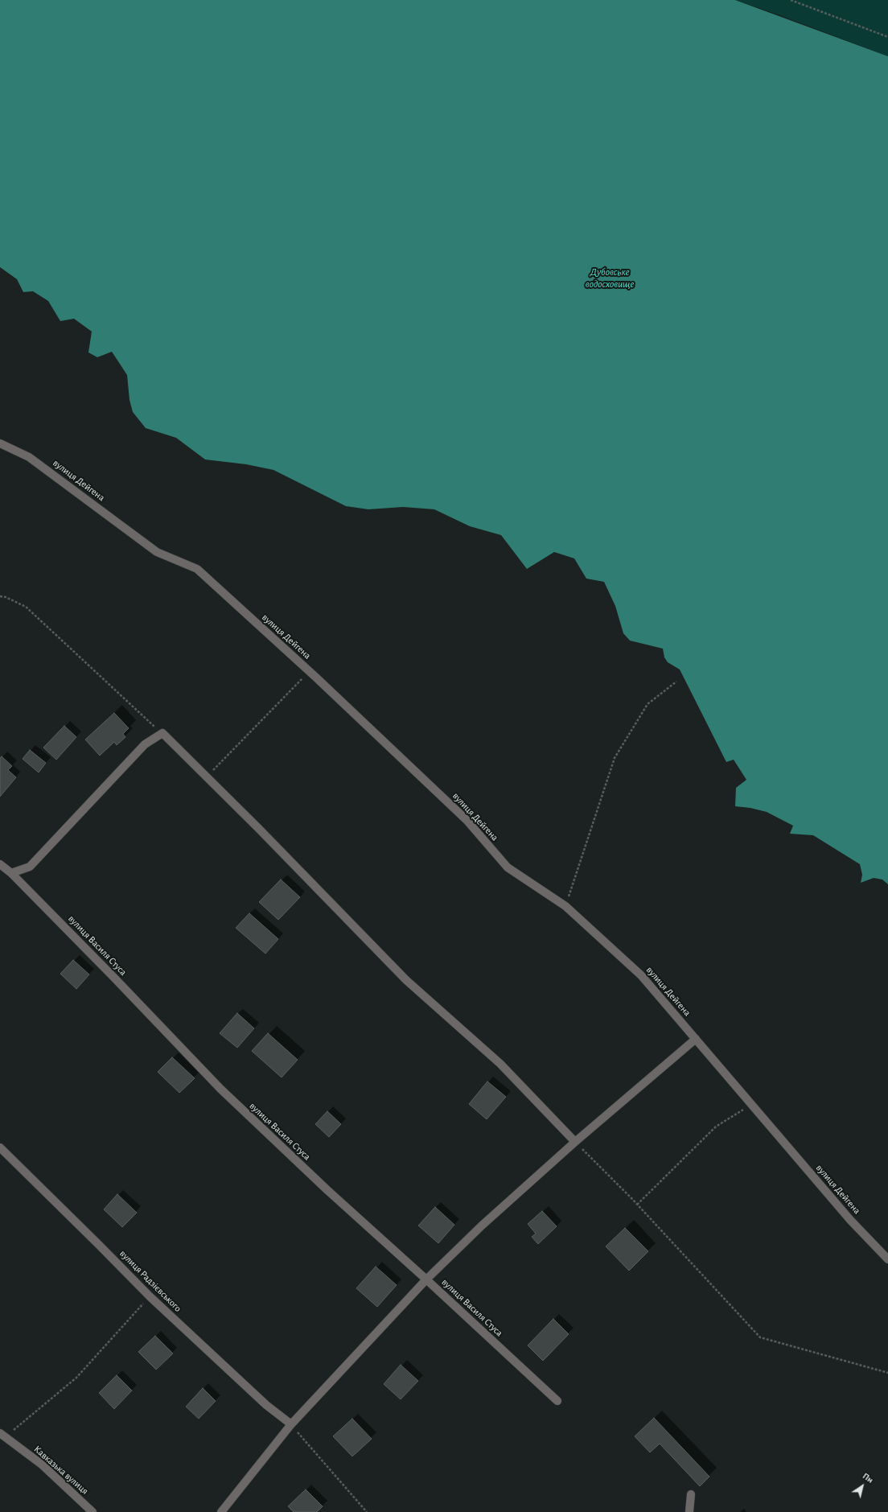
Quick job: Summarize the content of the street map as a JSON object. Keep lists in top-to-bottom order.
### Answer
{
  "streets": {
    "street": [
      "вулиця Дейгена",
      "вулиця Василя Стуса",
      "вулиця Радзієвського",
      "Кавказька вулиця"
    ]
  },
  "water": ["Дубовське водосховище"],
  "north": "top right"
}
